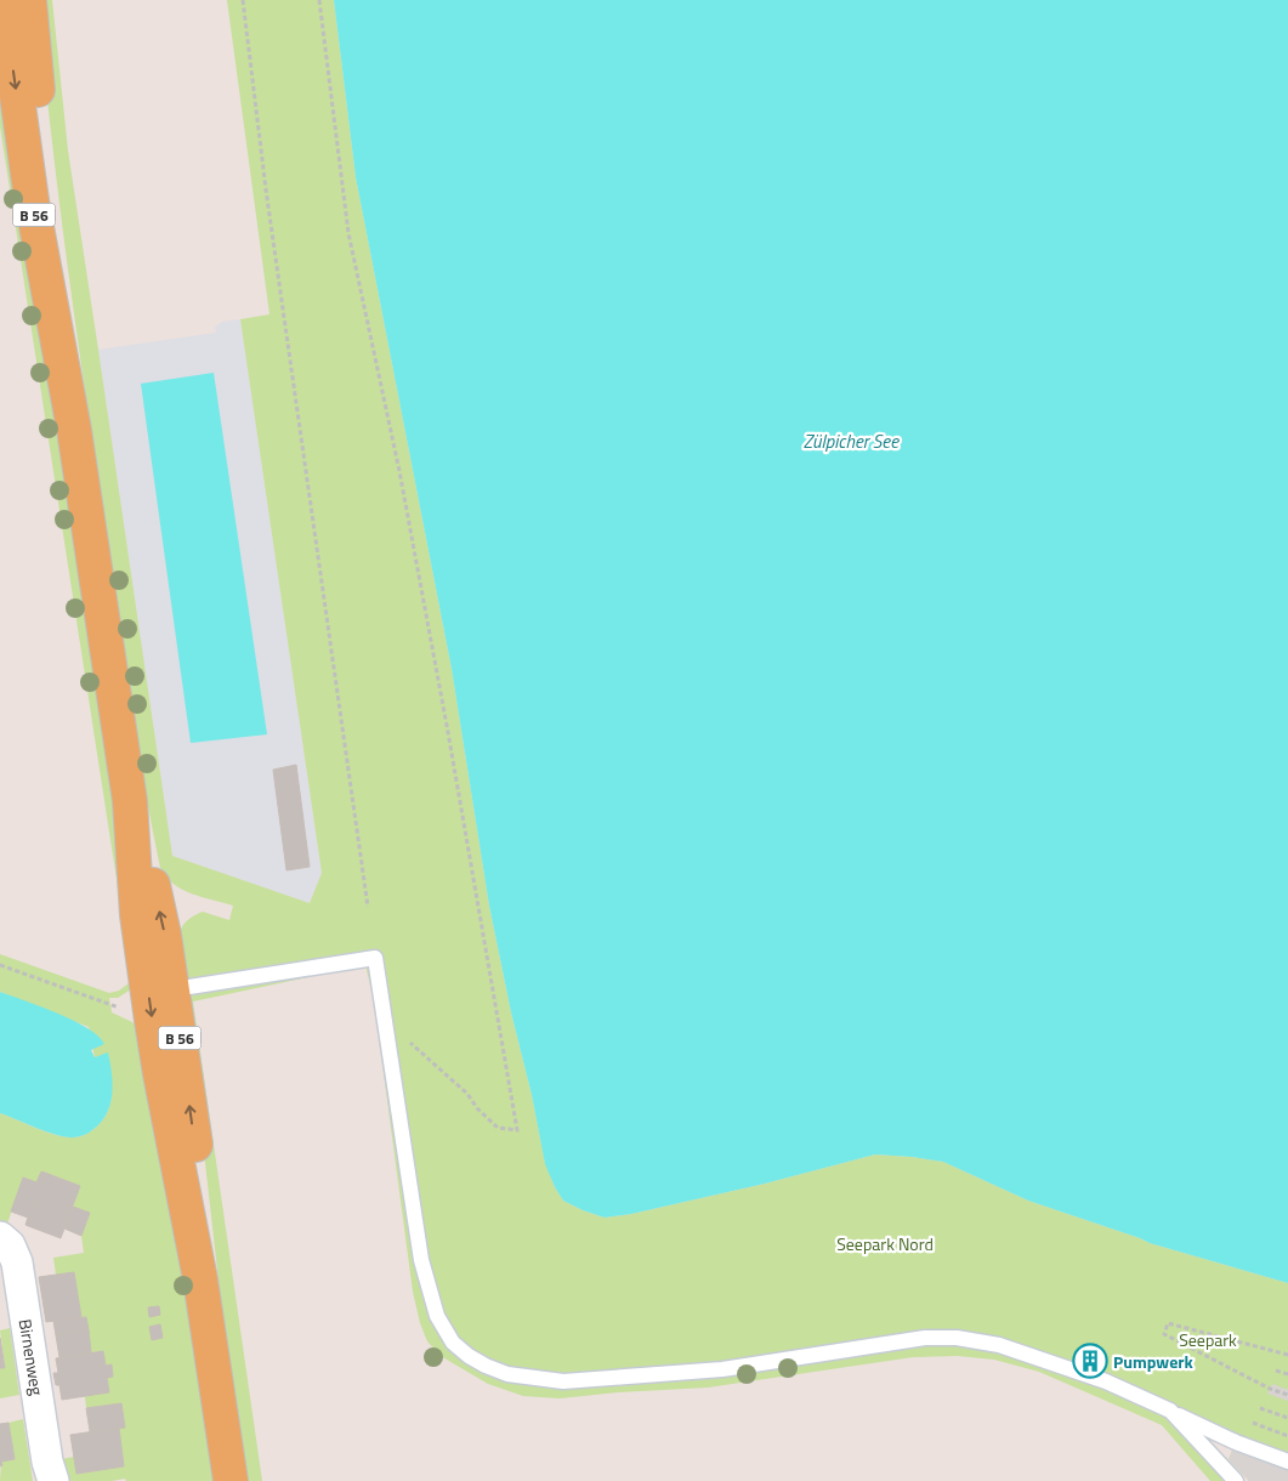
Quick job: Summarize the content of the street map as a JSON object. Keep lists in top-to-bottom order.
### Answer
{
  "streets": {
    "main road": ["B 56"],
    "street": ["Birnenweg"]
  },
  "water": ["Zülpicher See"],
  "parks": ["Seepark Nord", "Seepark"],
  "places": {
    "building": ["Pumpwerk"]
  }
}
